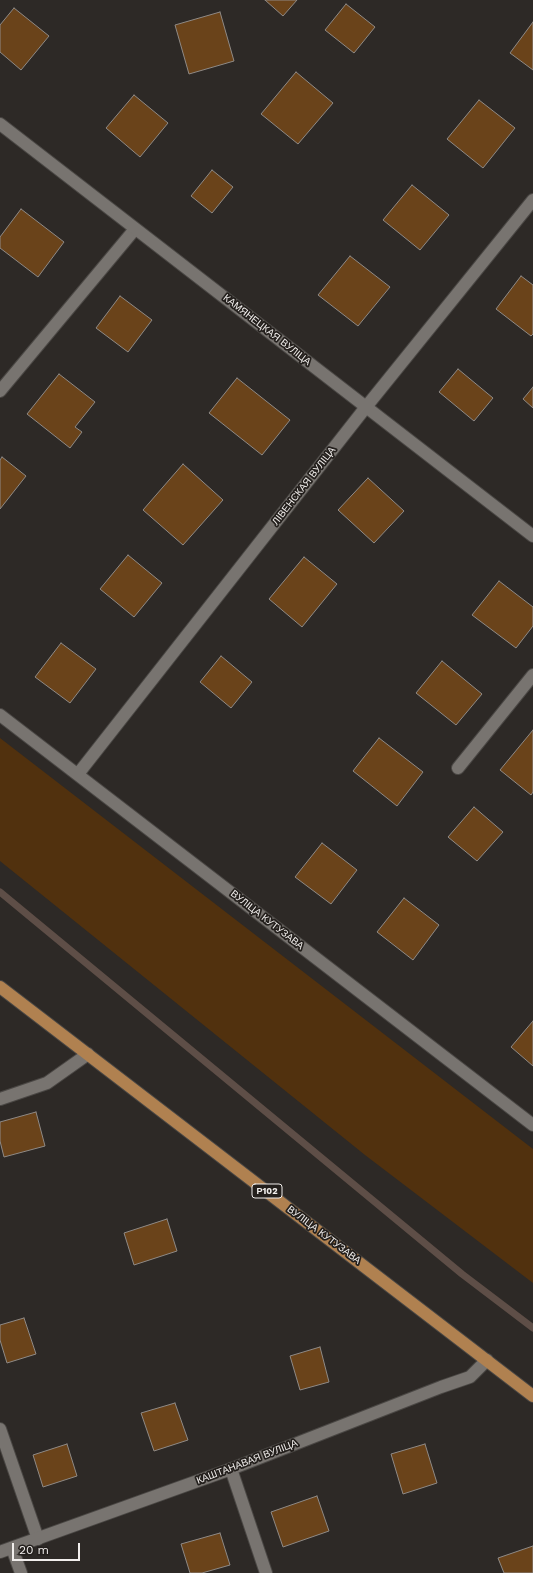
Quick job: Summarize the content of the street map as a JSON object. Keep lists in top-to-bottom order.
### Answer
{
  "streets": {
    "main road": ["ВУЛІЦА КУТУЗАВА", "Р102"],
    "street": ["КАМЯНЕЦКАЯ ВУЛІЦА", "ЛІВЕНСКАЯ ВУЛІЦА", "КАШТАНАВАЯ ВУЛІЦА"]
  },
  "crossings": [
    ["КАМЯНЕЦКАЯ ВУЛІЦА", "ЛІВЕНСКАЯ ВУЛІЦА"],
    ["ЛІВЕНСКАЯ ВУЛІЦА", "ВУЛІЦА КУТУЗАВА"],
    ["ВУЛІЦА КУТУЗАВА", "КАШТАНАВАЯ ВУЛІЦА"]
  ],
  "scale_bar": "20 m"
}
